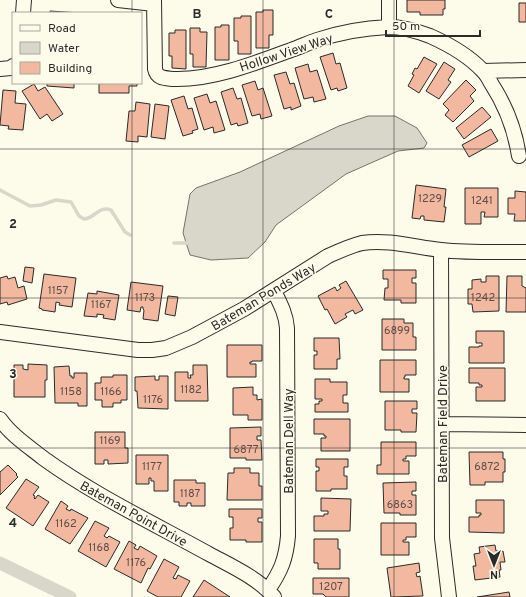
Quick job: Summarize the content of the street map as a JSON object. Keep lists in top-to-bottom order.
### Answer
{
  "streets": {
    "street": [
      "Hollow View Way",
      "Bateman Ponds Way",
      "Bateman Field Drive",
      "Bateman Dell Way",
      "Bateman Point Drive"
    ]
  },
  "crossings": [
    ["Bateman Ponds Way", "Bateman Field Drive"],
    ["Bateman Ponds Way", "Bateman Dell Way"],
    ["Bateman Dell Way", "Bateman Point Drive"]
  ],
  "house_numbers": [
    "1229",
    "1241",
    "1157",
    "1173",
    "1242",
    "1167",
    "6899",
    "1182",
    "1158",
    "1166",
    "1176",
    "1169",
    "6877",
    "1177",
    "6872",
    "1187",
    "6863",
    "1162",
    "1168",
    "1176",
    "1207"
  ],
  "legend": ["Road", "Water", "Building"],
  "scale_bar": "50 m",
  "north": "bottom",
  "grid": {
    "columns": ["B", "C"],
    "rows": ["2", "3", "4"]
  }
}
